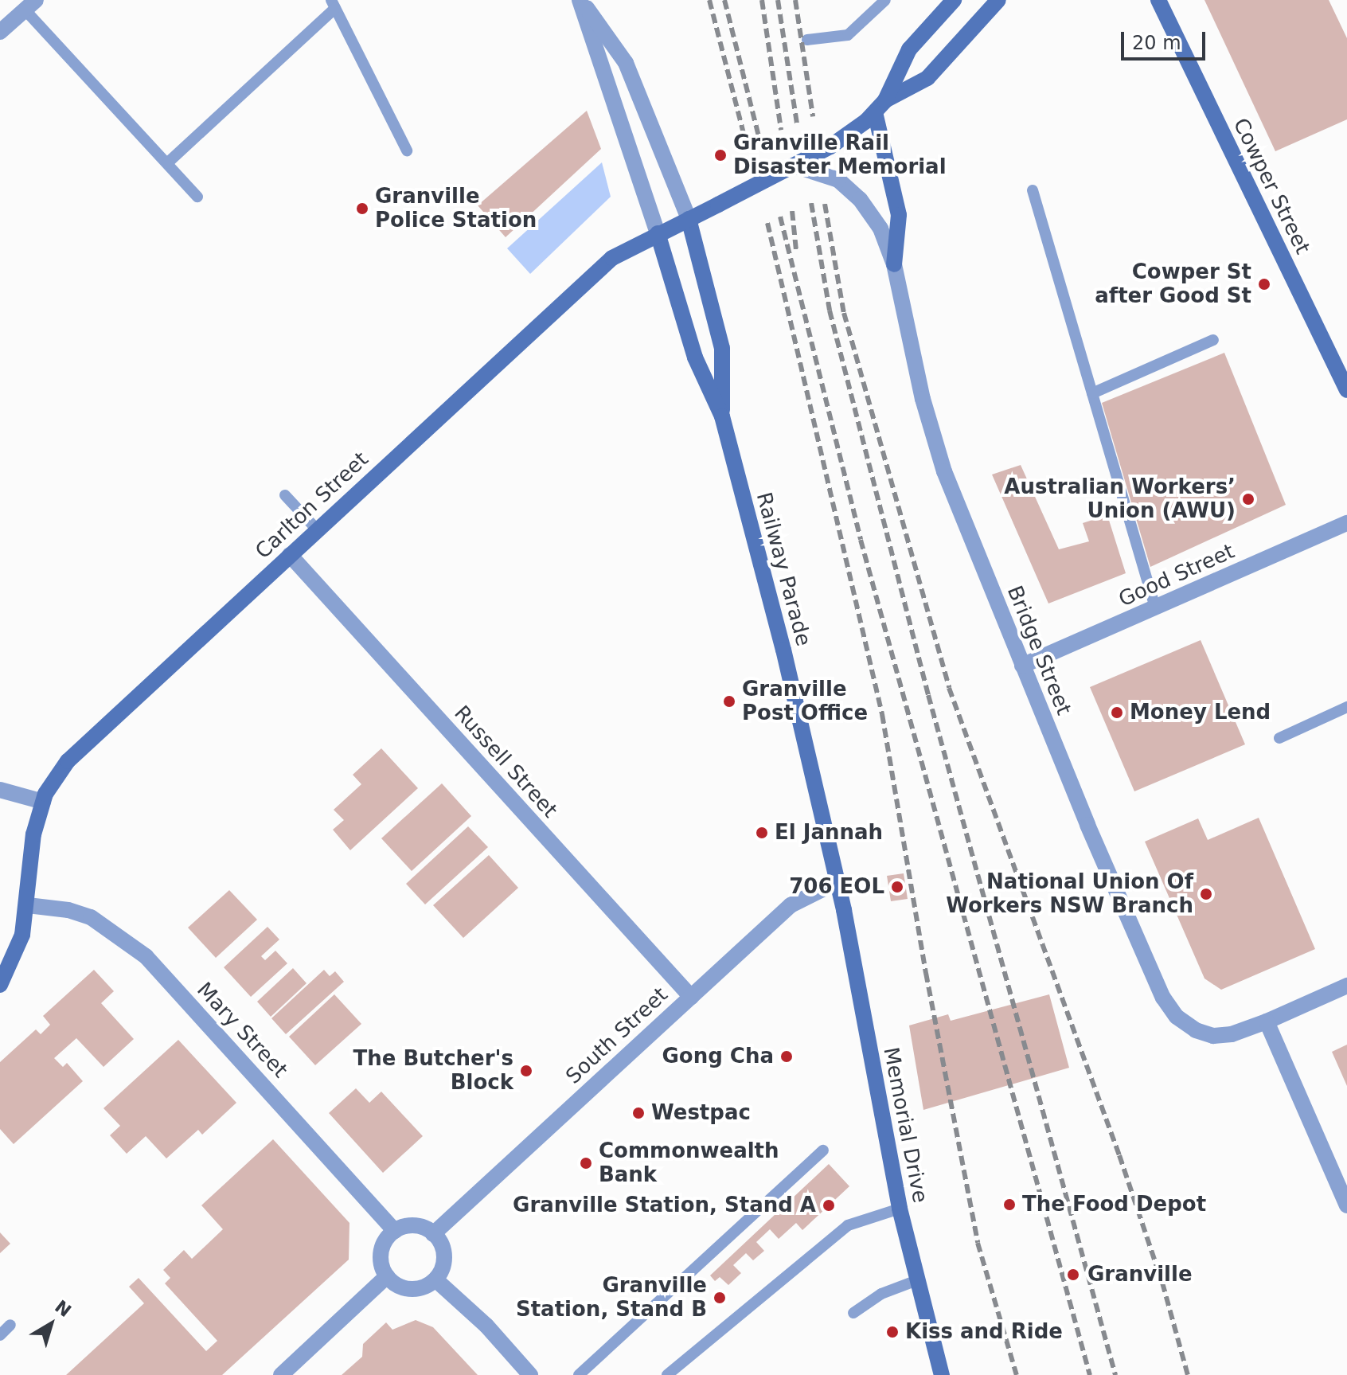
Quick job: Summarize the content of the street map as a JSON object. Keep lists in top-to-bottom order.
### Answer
{
  "streets": {
    "main road": [
      "Cowper Street",
      "Carlton Street",
      "Railway Parade",
      "Memorial Drive"
    ],
    "street": [
      "Good Street",
      "Bridge Street",
      "Russell Street",
      "Mary Street",
      "South Street"
    ]
  },
  "crossings": [
    ["Carlton Street", "Railway Parade"],
    ["Carlton Street", "Bridge Street"],
    ["Carlton Street", "Russell Street"],
    ["Carlton Street", "Mary Street"],
    ["Railway Parade", "South Street"],
    ["Railway Parade", "Memorial Drive"],
    ["Good Street", "Bridge Street"],
    ["Russell Street", "South Street"],
    ["Mary Street", "South Street"],
    ["South Street", "Memorial Drive"]
  ],
  "places": [
    "Granville Rail Disaster Memorial",
    "Granville Police Station",
    "Cowper St after Good St",
    "Australian Workers’ Union (AWU)",
    "Granville Post Office",
    "Money Lend",
    "El Jannah",
    "706 EOL",
    "National Union Of Workers NSW Branch",
    "Gong Cha",
    "The Butcher's Block",
    "Westpac",
    "Commonwealth Bank",
    "The Food Depot",
    "Granville Station, Stand A",
    "Granville",
    "Granville Station, Stand B",
    "Kiss and Ride"
  ],
  "scale_bar": "20 m",
  "north": "top right"
}
